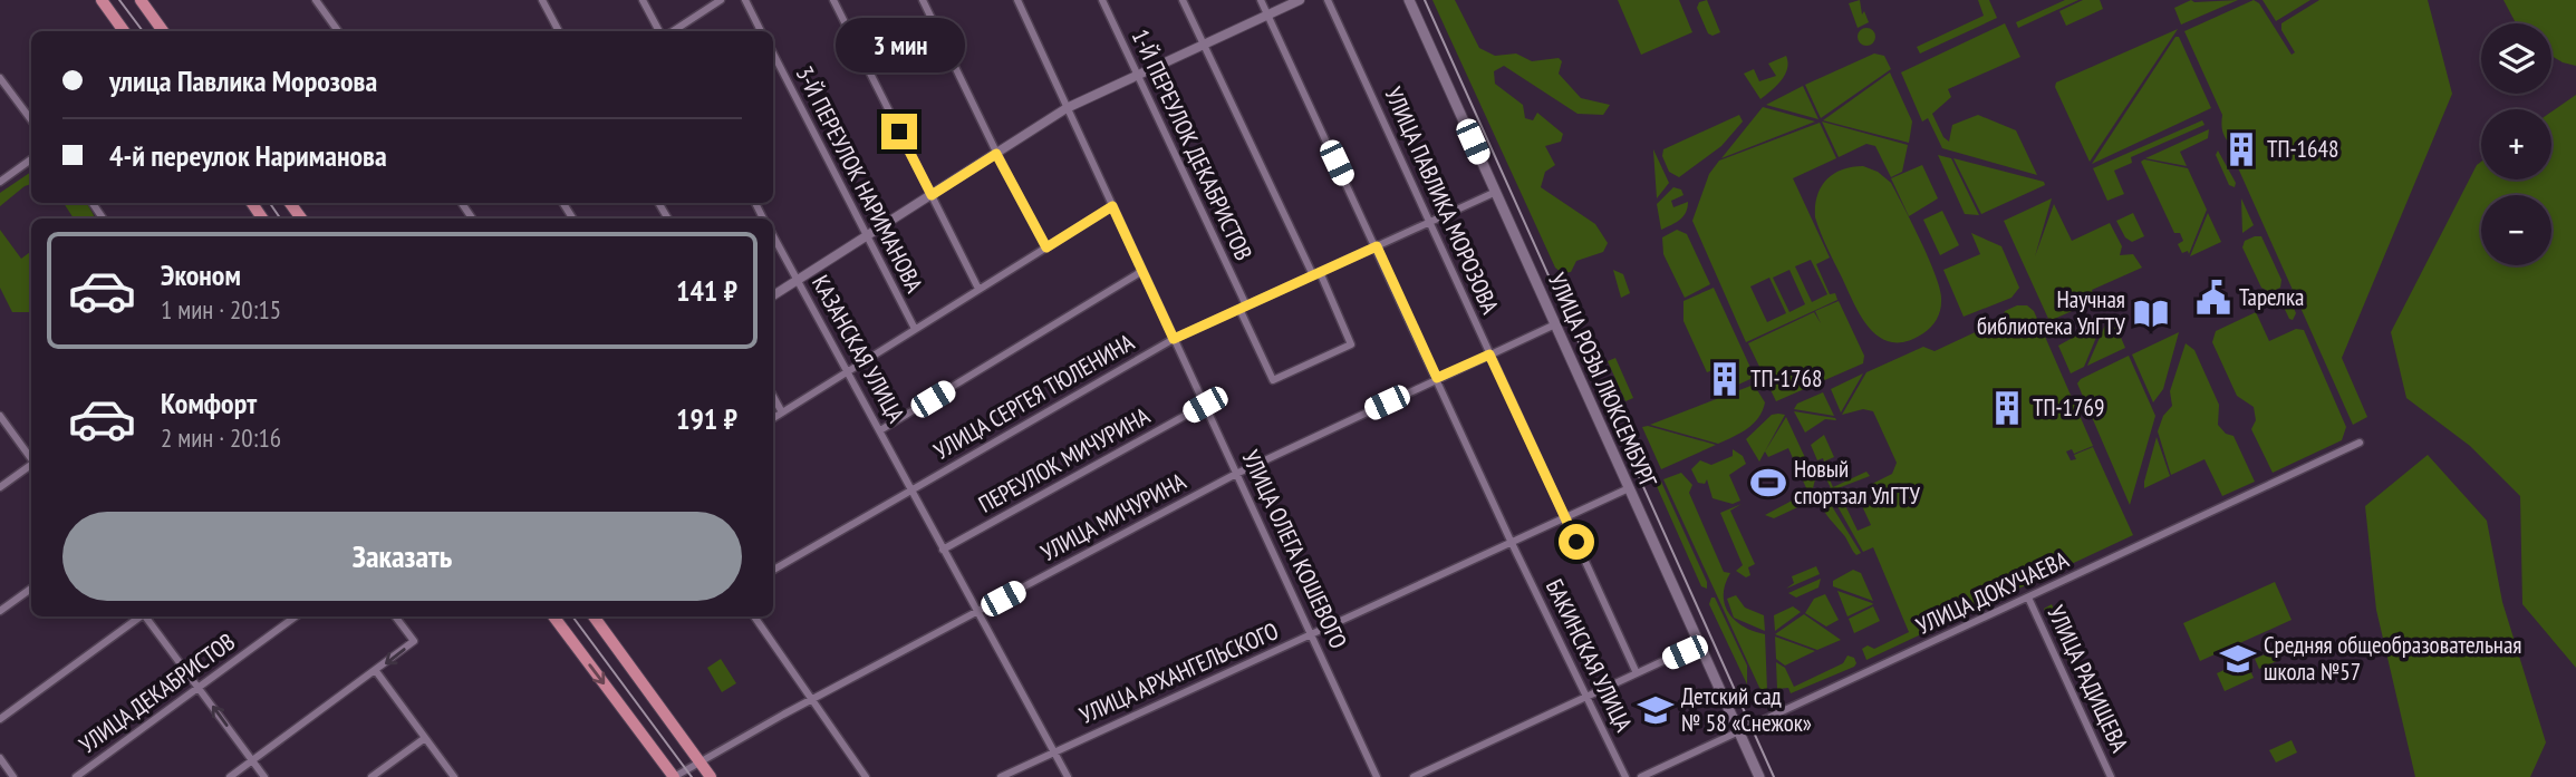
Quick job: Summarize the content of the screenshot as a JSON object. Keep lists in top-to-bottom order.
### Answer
{
  "streets": {
    "main road": ["УЛИЦА РОЗЫ ЛЮКСЕМБУРГ"],
    "street": [
      "1-Й ПЕРЕУЛОК ДЕКАБРИСТОВ",
      "3-Й ПЕРЕУЛОК НАРИМАНОВА",
      "УЛИЦА ПАВЛИКА МОРОЗОВА",
      "КАЗАНСКАЯ УЛИЦА",
      "УЛИЦА СЕРГЕЯ ТЮЛЕНИНА",
      "ПЕРЕУЛОК МИЧУРИНА",
      "УЛИЦА МИЧУРИНА",
      "УЛИЦА ОЛЕГА КОШЕВОГО",
      "УЛИЦА ДОКУЧАЕВА",
      "БАКИНСКАЯ УЛИЦА",
      "УЛИЦА АРХАНГЕЛЬСКОГО",
      "УЛИЦА РАДИЩЕВА",
      "УЛИЦА ДЕКАБРИСТОВ"
    ]
  },
  "crossings": [
    ["1-Й ПЕРЕУЛОК ДЕКАБРИСТОВ", "УЛИЦА СЕРГЕЯ ТЮЛЕНИНА"],
    ["УЛИЦА ПАВЛИКА МОРОЗОВА", "УЛИЦА СЕРГЕЯ ТЮЛЕНИНА"],
    ["УЛИЦА ПАВЛИКА МОРОЗОВА", "УЛИЦА МИЧУРИНА"],
    ["УЛИЦА ПАВЛИКА МОРОЗОВА", "УЛИЦА АРХАНГЕЛЬСКОГО"],
    ["КАЗАНСКАЯ УЛИЦА", "УЛИЦА СЕРГЕЯ ТЮЛЕНИНА"],
    ["КАЗАНСКАЯ УЛИЦА", "ПЕРЕУЛОК МИЧУРИНА"],
    ["КАЗАНСКАЯ УЛИЦА", "УЛИЦА МИЧУРИНА"],
    ["КАЗАНСКАЯ УЛИЦА", "УЛИЦА АРХАНГЕЛЬСКОГО"],
    ["УЛИЦА РОЗЫ ЛЮКСЕМБУРГ", "УЛИЦА СЕРГЕЯ ТЮЛЕНИНА"],
    ["УЛИЦА РОЗЫ ЛЮКСЕМБУРГ", "УЛИЦА МИЧУРИНА"],
    ["УЛИЦА РОЗЫ ЛЮКСЕМБУРГ", "УЛИЦА ДОКУЧАЕВА"],
    ["УЛИЦА РОЗЫ ЛЮКСЕМБУРГ", "УЛИЦА АРХАНГЕЛЬСКОГО"],
    ["УЛИЦА СЕРГЕЯ ТЮЛЕНИНА", "УЛИЦА ОЛЕГА КОШЕВОГО"],
    ["УЛИЦА СЕРГЕЯ ТЮЛЕНИНА", "БАКИНСКАЯ УЛИЦА"],
    ["ПЕРЕУЛОК МИЧУРИНА", "УЛИЦА ОЛЕГА КОШЕВОГО"],
    ["УЛИЦА МИЧУРИНА", "УЛИЦА ОЛЕГА КОШЕВОГО"],
    ["УЛИЦА МИЧУРИНА", "БАКИНСКАЯ УЛИЦА"],
    ["УЛИЦА ОЛЕГА КОШЕВОГО", "УЛИЦА АРХАНГЕЛЬСКОГО"],
    ["УЛИЦА ДОКУЧАЕВА", "УЛИЦА РАДИЩЕВА"],
    ["БАКИНСКАЯ УЛИЦА", "УЛИЦА АРХАНГЕЛЬСКОГО"]
  ],
  "places": {
    "building": ["ТП-1648", "ТП-1768", "ТП-1769"],
    "public building": ["Тарелка"],
    "library": ["Научная библиотека УлГТУ"],
    "sports": ["Новый спортзал УлГТУ"],
    "school or university": ["Средняя общеобразовательная школа №57", "Детский сад № 58 «Снежок»"]
  },
  "page": {
    "bubble": "3 мин",
    "map_buttons": ["+", "−"],
    "banner": ["улица Павлика Морозова", "4-й переулок Нариманова"],
    "list": [
      {
        "name": "Эконом",
        "note": "1 мин · 20:15",
        "value": "141 ₽"
      },
      {
        "name": "Комфорт",
        "note": "2 мин · 20:16",
        "value": "191 ₽"
      }
    ],
    "buttons": "Заказать"
  }
}
